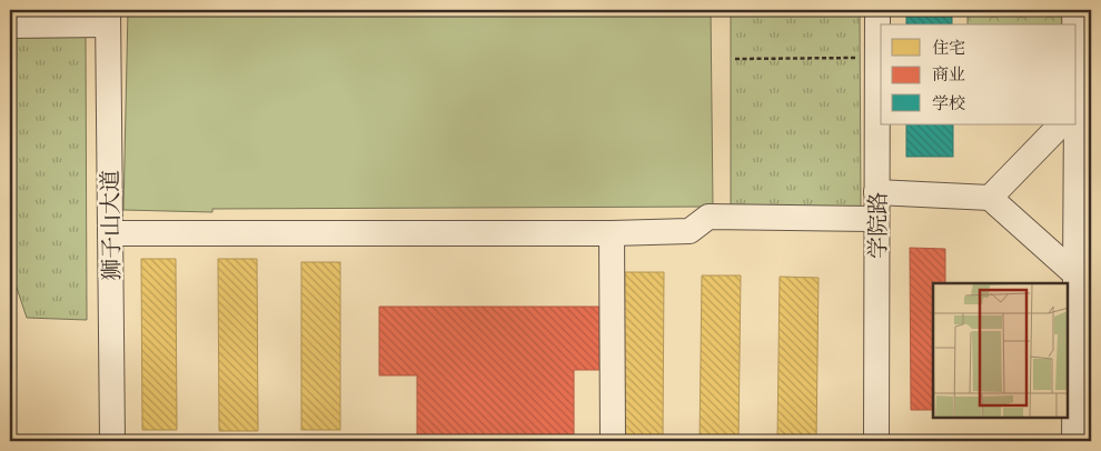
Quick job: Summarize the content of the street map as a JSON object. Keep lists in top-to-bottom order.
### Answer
{
  "streets": {
    "street": ["狮子山大道", "学院路"]
  },
  "legend": ["住宅", "商业", "学校"]
}
